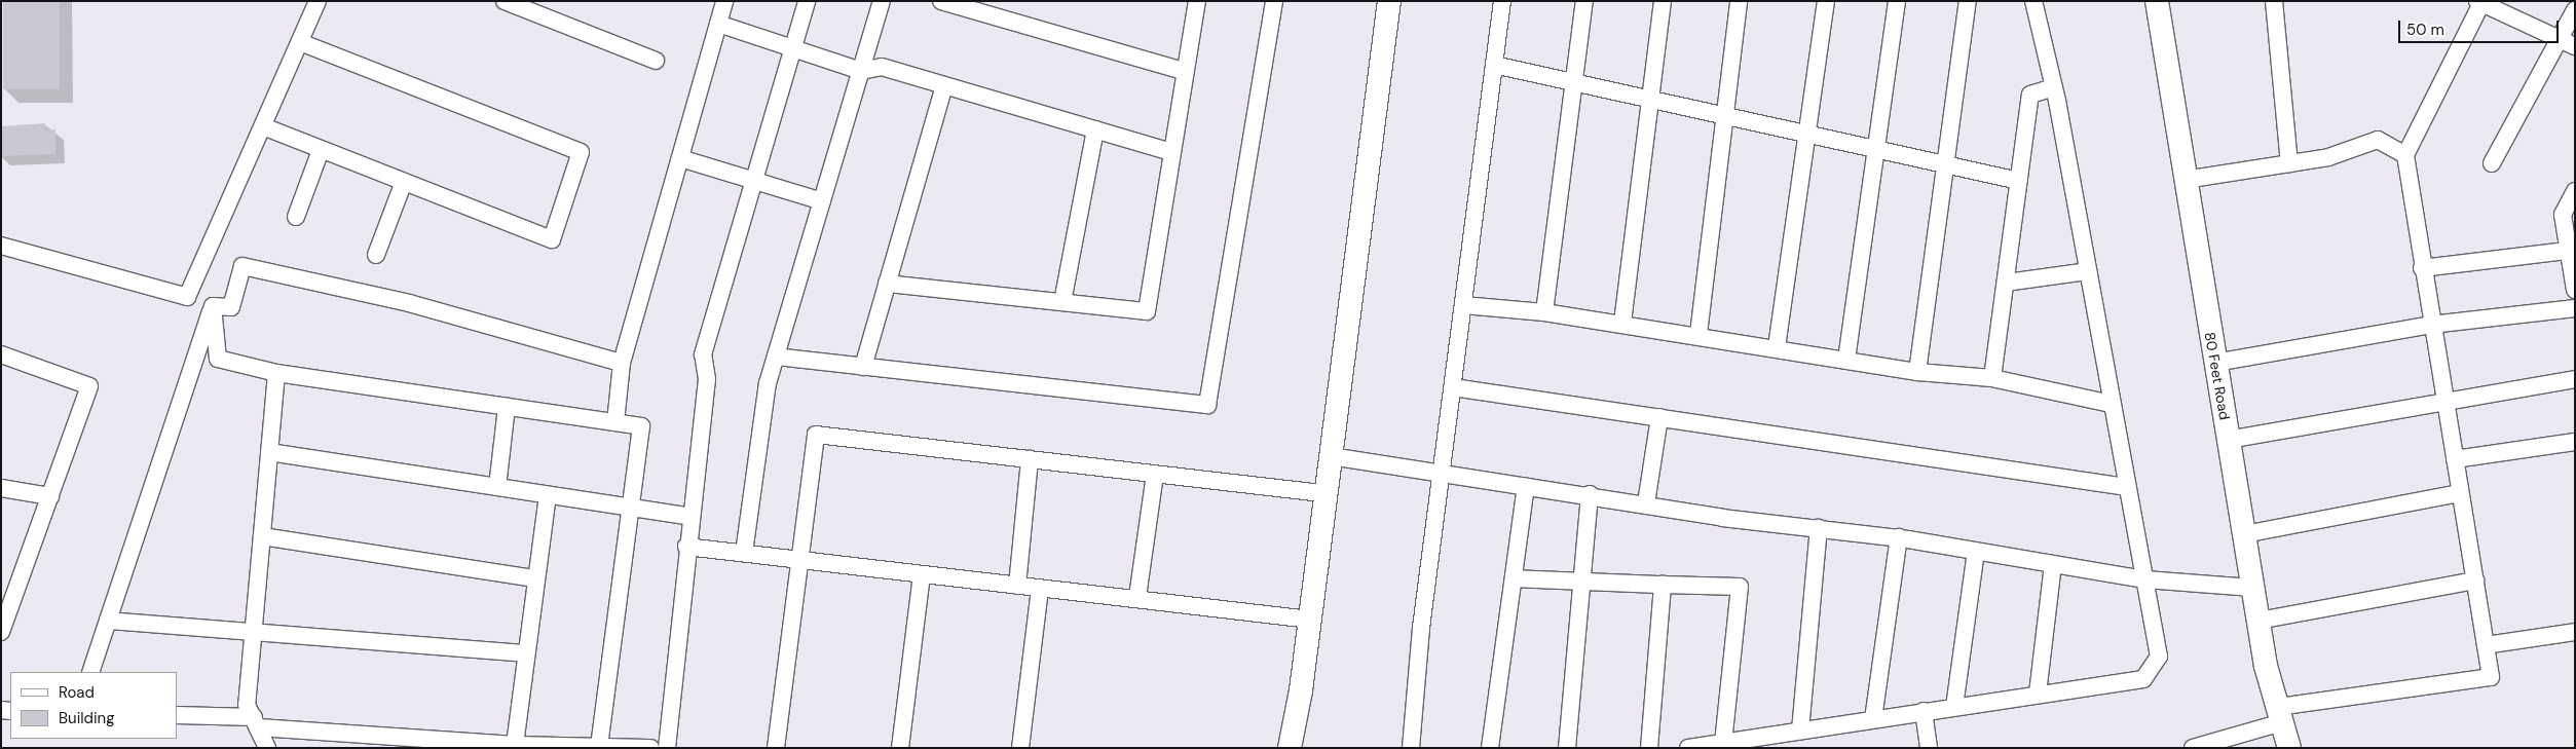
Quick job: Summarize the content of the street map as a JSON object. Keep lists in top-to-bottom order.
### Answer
{
  "streets": {
    "main road": ["80 Feet Road"]
  },
  "legend": ["Road", "Building"],
  "scale_bar": "50 m"
}
